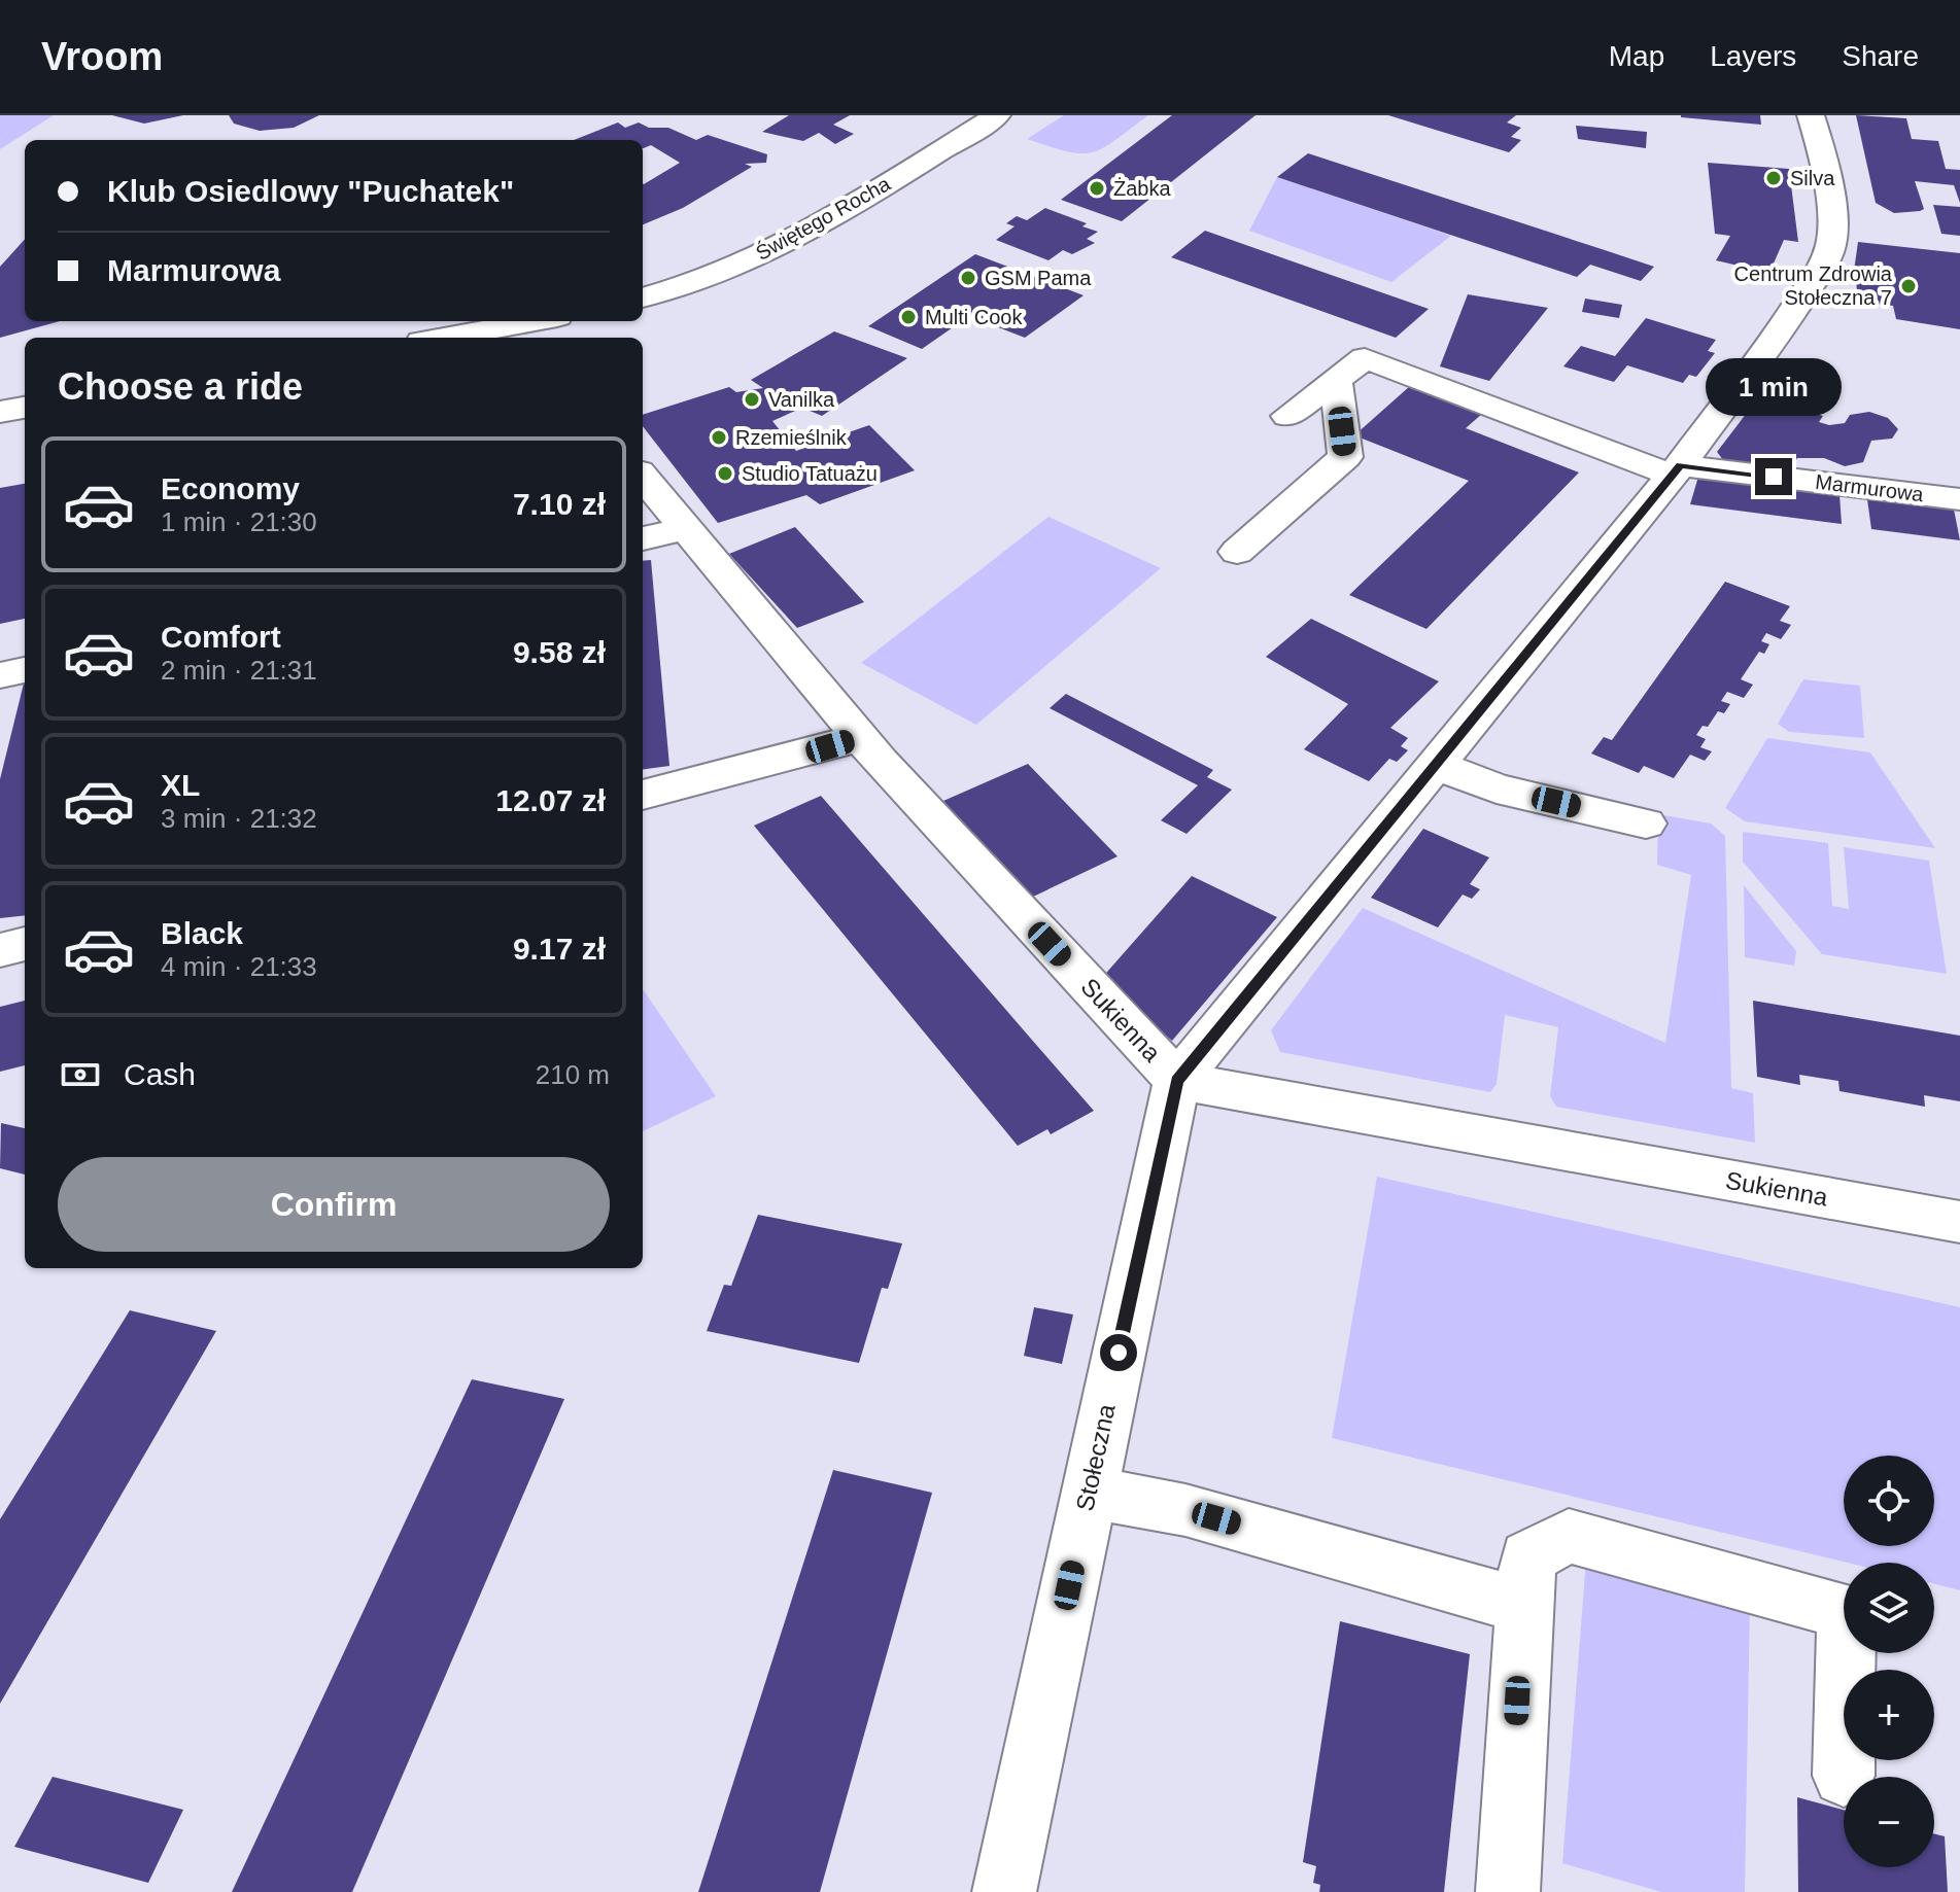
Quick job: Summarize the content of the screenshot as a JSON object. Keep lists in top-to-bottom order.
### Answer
{
  "streets": {
    "street": [
      "Świętego Rocha",
      "Marmurowa",
      "Sukienna",
      "Stołeczna"
    ]
  },
  "crossings": [
    ["Marmurowa", "Stołeczna"],
    ["Sukienna", "Stołeczna"]
  ],
  "places": [
    "Silva",
    "Żabka",
    "GSM Pama",
    "Centrum Zdrowia Stołeczna 7",
    "Multi Cook",
    "Vanilka",
    "Rzemieślnik",
    "Studio Tatuażu"
  ],
  "page": {
    "header": "Vroom",
    "nav": ["Map", "Layers", "Share"],
    "banner": ["Klub Osiedlowy \"Puchatek\"", "Marmurowa"],
    "heading": "Choose a ride",
    "bubble": "1 min",
    "list": [
      {
        "name": "Economy",
        "note": "1 min · 21:30",
        "value": "7.10 zł"
      },
      {
        "name": "Comfort",
        "note": "2 min · 21:31",
        "value": "9.58 zł"
      },
      {
        "name": "XL",
        "note": "3 min · 21:32",
        "value": "12.07 zł"
      },
      {
        "name": "Black",
        "note": "4 min · 21:33",
        "value": "9.17 zł"
      }
    ],
    "pay": ["Cash", "210 m"],
    "buttons": "Confirm",
    "map_buttons": ["+", "−"]
  }
}
